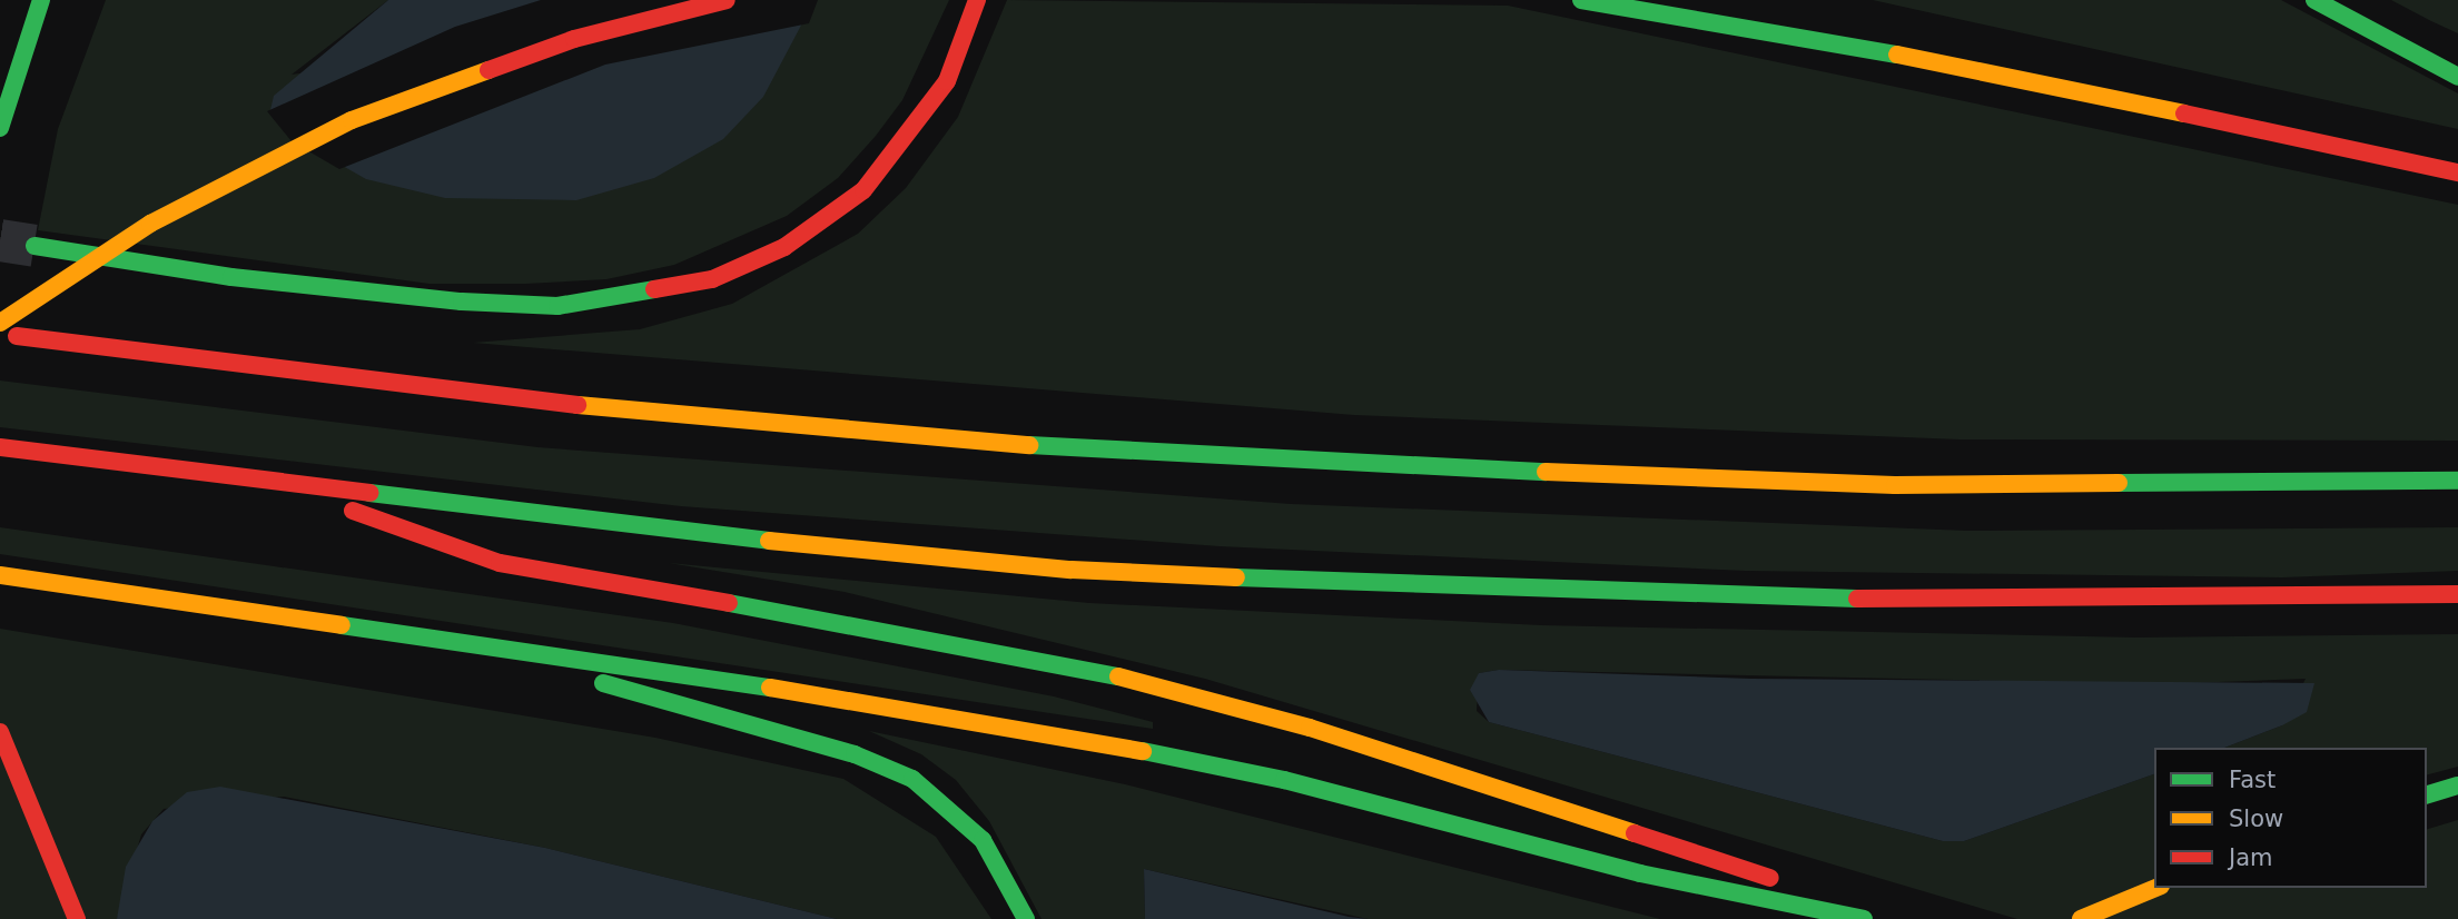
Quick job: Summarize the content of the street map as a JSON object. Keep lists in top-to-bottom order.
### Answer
{
  "legend": ["Fast", "Slow", "Jam"]
}
